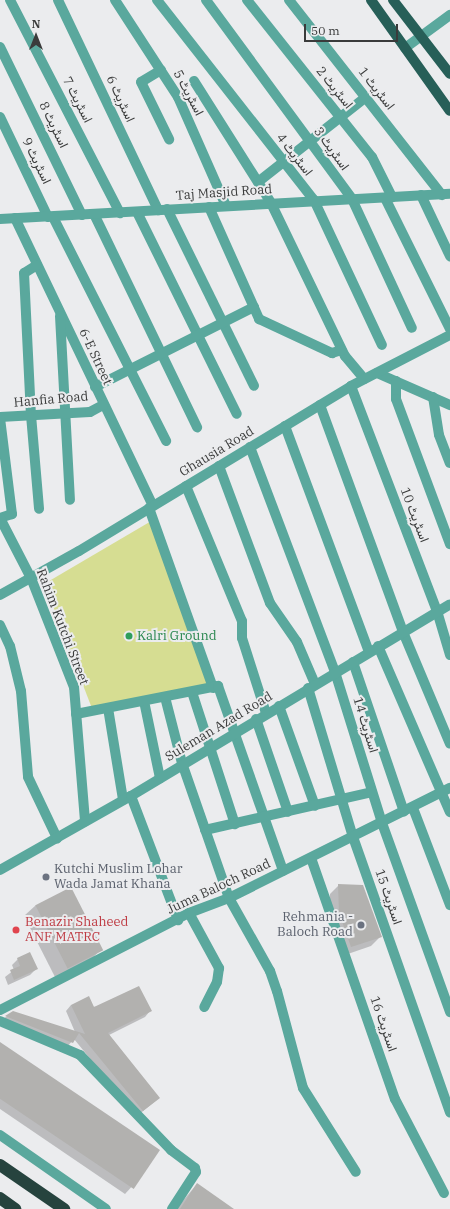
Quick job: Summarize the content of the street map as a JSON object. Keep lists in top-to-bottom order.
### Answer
{
  "streets": {
    "street": [
      "اسٹریٹ 2",
      "اسٹریٹ 1",
      "اسٹریٹ 5",
      "اسٹریٹ 6",
      "اسٹریٹ 7",
      "اسٹریٹ 8",
      "اسٹریٹ 3",
      "اسٹریٹ 4",
      "اسٹریٹ 9",
      "Taj Masjid Road",
      "6-E Street",
      "Hanfia Road",
      "Ghausia Road",
      "اسٹریٹ 10",
      "Rahim Kutchi Street",
      "اسٹریٹ 14",
      "Suleman Azad Road",
      "Juma Baloch Road",
      "اسٹریٹ 15",
      "اسٹریٹ 16"
    ]
  },
  "crossings": [
    ["اسٹریٹ 2", "Taj Masjid Road"],
    ["اسٹریٹ 1", "Taj Masjid Road"],
    ["اسٹریٹ 5", "Taj Masjid Road"],
    ["اسٹریٹ 6", "Taj Masjid Road"],
    ["اسٹریٹ 7", "Taj Masjid Road"],
    ["اسٹریٹ 8", "Taj Masjid Road"],
    ["اسٹریٹ 3", "Taj Masjid Road"],
    ["اسٹریٹ 4", "Taj Masjid Road"],
    ["اسٹریٹ 9", "Taj Masjid Road"],
    ["Taj Masjid Road", "6-E Street"],
    ["6-E Street", "Hanfia Road"],
    ["6-E Street", "Ghausia Road"],
    ["6-E Street", "Suleman Azad Road"],
    ["Ghausia Road", "اسٹریٹ 10"],
    ["Ghausia Road", "Rahim Kutchi Street"],
    ["Ghausia Road", "اسٹریٹ 14"],
    ["Ghausia Road", "اسٹریٹ 15"],
    ["اسٹریٹ 10", "Suleman Azad Road"],
    ["Rahim Kutchi Street", "Suleman Azad Road"],
    ["اسٹریٹ 14", "Suleman Azad Road"],
    ["اسٹریٹ 14", "Juma Baloch Road"],
    ["Suleman Azad Road", "اسٹریٹ 15"],
    ["Juma Baloch Road", "اسٹریٹ 15"],
    ["Juma Baloch Road", "اسٹریٹ 16"]
  ],
  "places": [
    "Kalri Ground",
    "Kutchi Muslim Lohar Wada Jamat Khana",
    "Rehmania - Baloch Road",
    "Benazir Shaheed ANF MATRC"
  ],
  "scale_bar": "50 m",
  "north": "top"
}
